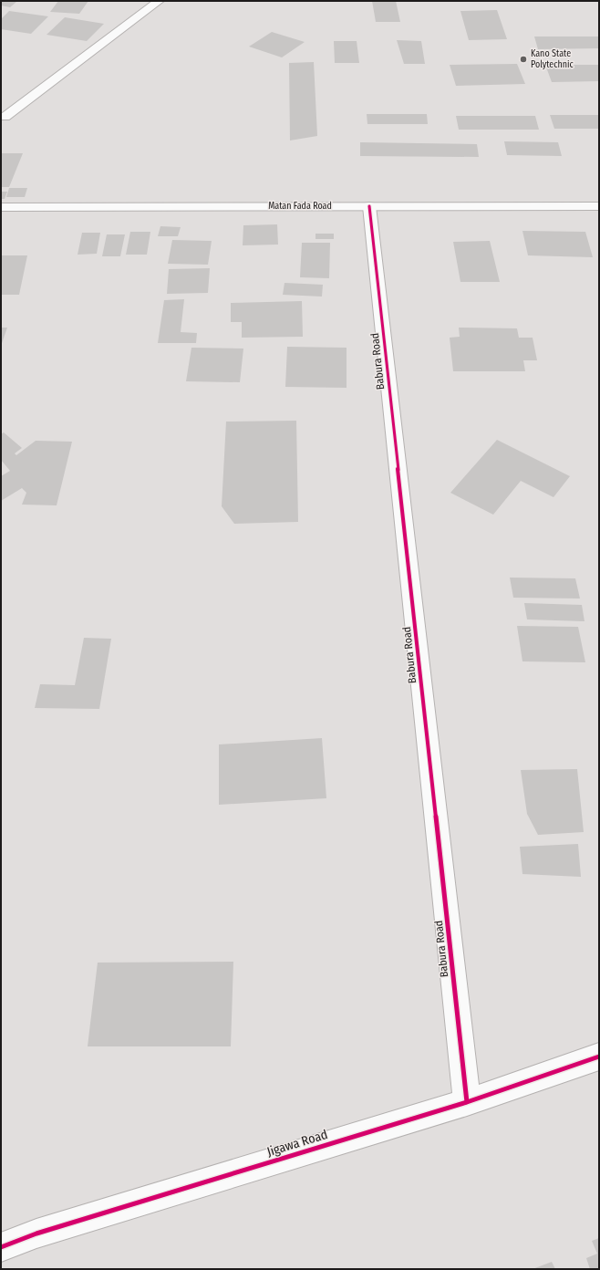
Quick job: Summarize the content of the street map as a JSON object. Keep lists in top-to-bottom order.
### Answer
{
  "streets": {
    "street": ["Matan Fada Road", "Babura Road", "Jigawa Road"]
  },
  "crossings": [
    ["Matan Fada Road", "Babura Road"],
    ["Babura Road", "Jigawa Road"]
  ],
  "places": ["Kano State Polytechnic"]
}
